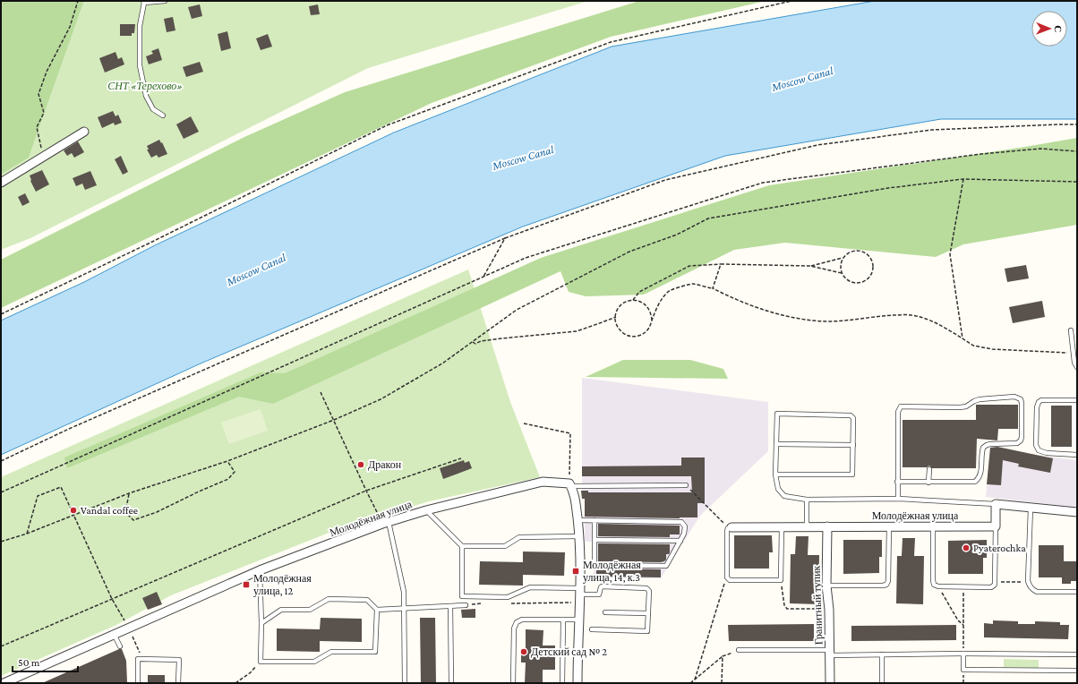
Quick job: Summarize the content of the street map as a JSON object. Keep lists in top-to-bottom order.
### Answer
{
  "streets": {
    "street": ["Молодёжная улица", "Гранитный тупик"]
  },
  "crossings": [
    ["Молодёжная улица", "Гранитный тупик"]
  ],
  "water": ["Moscow Canal"],
  "parks": ["СНТ «Терехово»"],
  "places": {
    "other": [
      "Дракон",
      "Vandal coffee",
      "Pyaterochka",
      "Детский сад № 2"
    ],
    "transit": ["Молодёжная улица, 14, к.3", "Молодёжная улица, 12"]
  },
  "scale_bar": "50 m",
  "north": "right"
}
